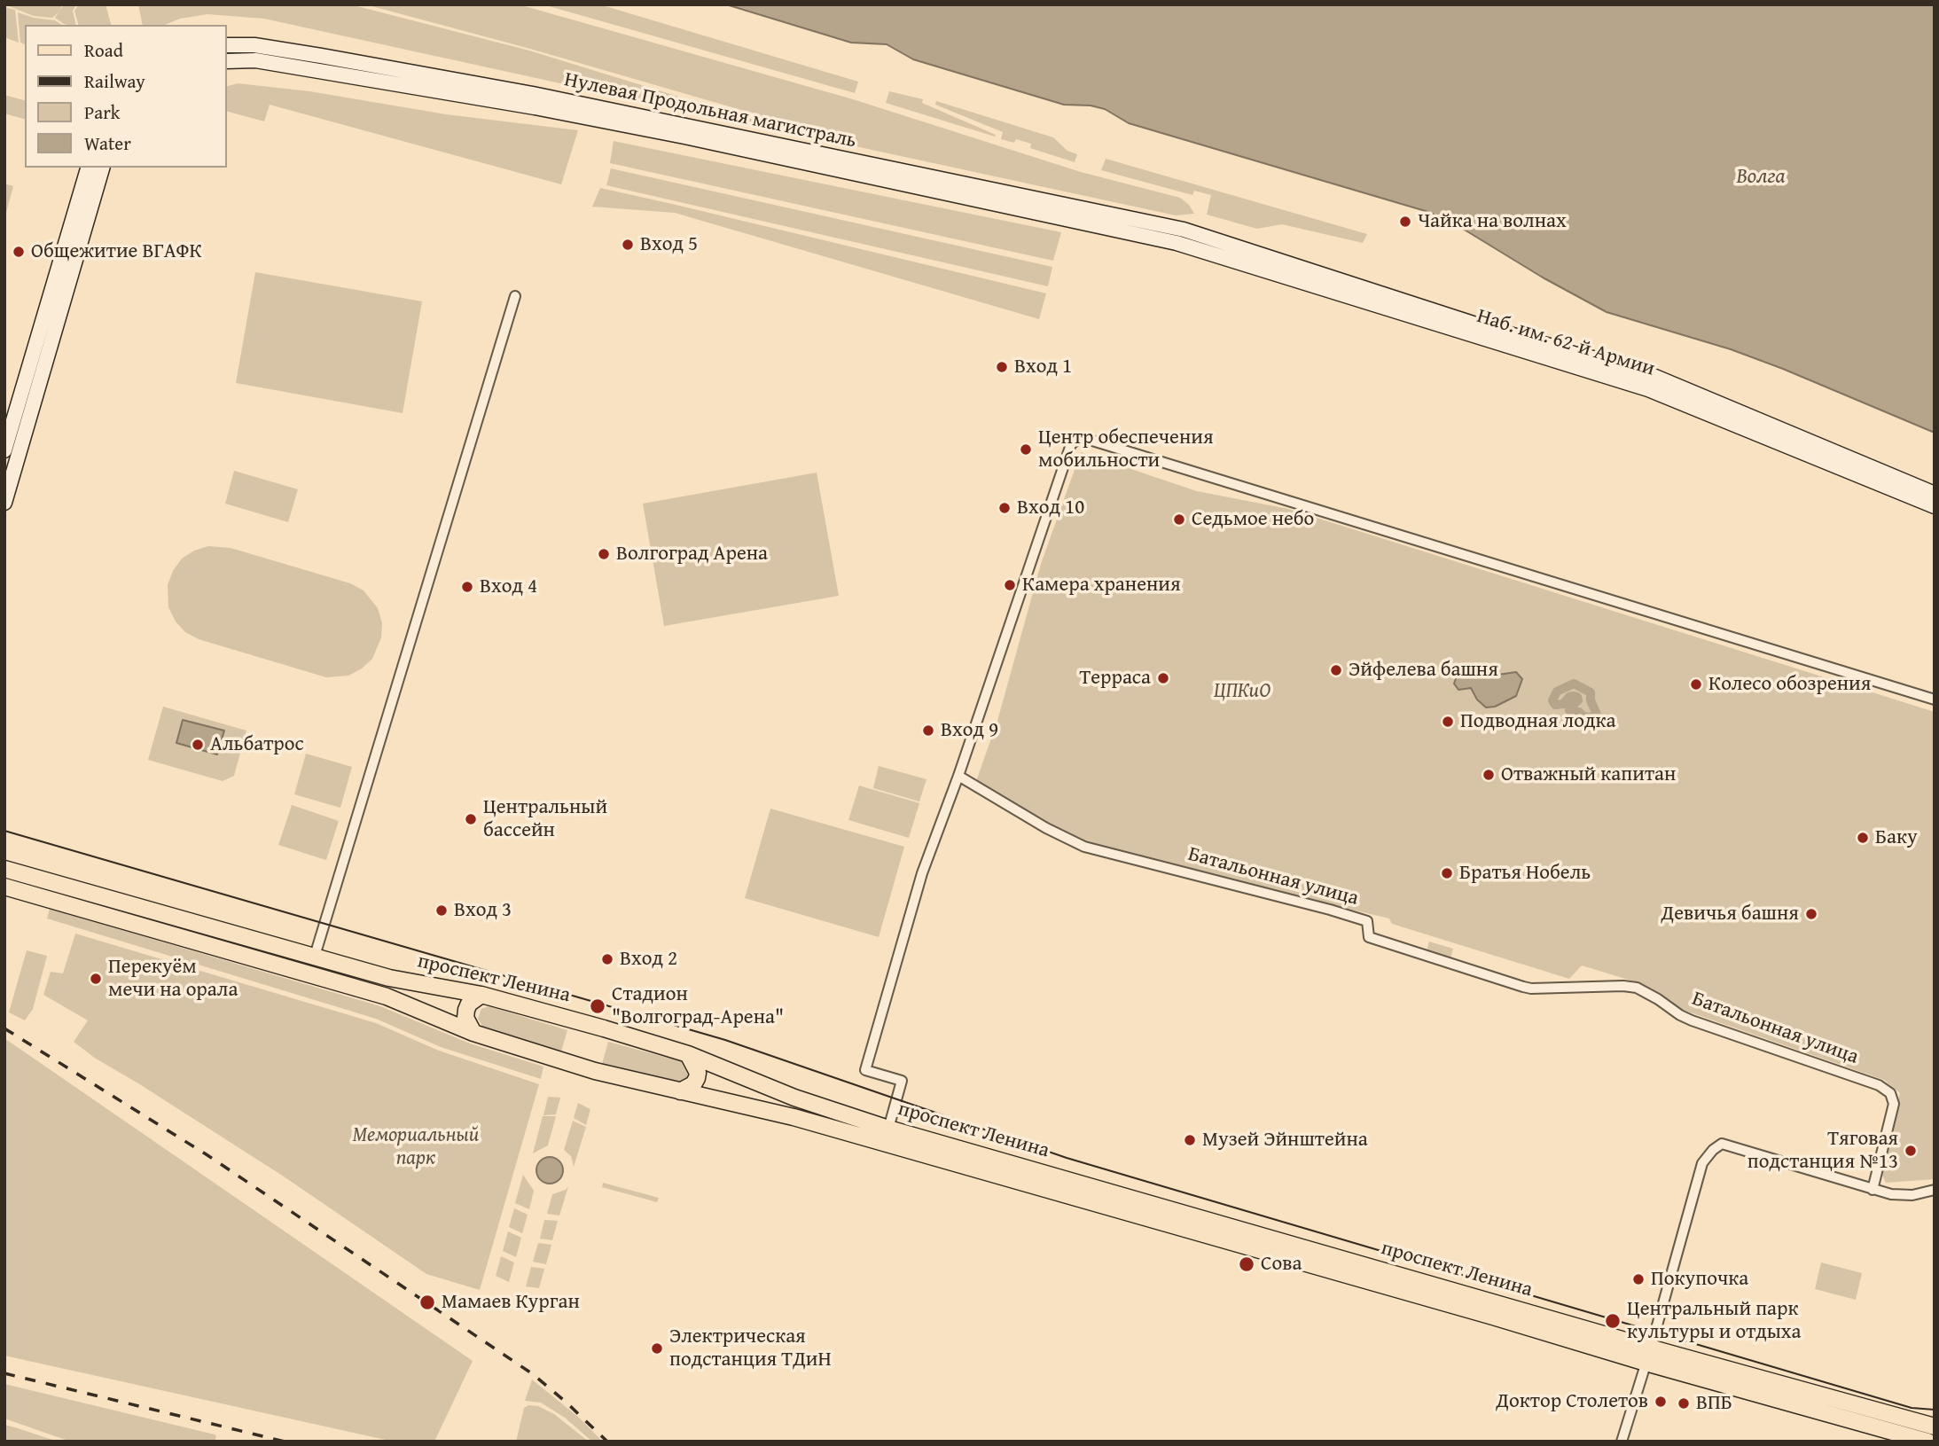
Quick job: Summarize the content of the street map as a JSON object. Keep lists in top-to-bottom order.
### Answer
{
  "streets": {
    "main road": ["Нулевая Продольная магистраль", "Наб. им. 62-й Армии", "проспект Ленина"],
    "street": ["Батальонная улица"]
  },
  "crossings": [
    ["Нулевая Продольная магистраль", "Наб. им. 62-й Армии"]
  ],
  "water": ["Волга"],
  "parks": ["ЦПКиО", "Мемориальный парк"],
  "places": [
    "Чайка на волнах",
    "Вход 5",
    "Общежитие ВГАФК",
    "Вход 1",
    "Центр обеспечения мобильности",
    "Вход 10",
    "Седьмое небо",
    "Волгоград Арена",
    "Камера хранения",
    "Вход 4",
    "Эйфелева башня",
    "Терраса",
    "Колесо обозрения",
    "Подводная лодка",
    "Вход 9",
    "Альбатрос",
    "Отважный капитан",
    "Центральный бассейн",
    "Баку",
    "Братья Нобель",
    "Вход 3",
    "Девичья башня",
    "Вход 2",
    "Перекуём мечи на орала",
    "Стадион \"Волгоград-Арена\"",
    "Музей Эйнштейна",
    "Тяговая подстанция №13",
    "Сова",
    "Покупочка",
    "Мамаев Курган",
    "Центральный парк культуры и отдыха",
    "Электрическая подстанция ТДиН",
    "Доктор Столетов",
    "ВПБ"
  ],
  "legend": [
    "Road",
    "Railway",
    "Park",
    "Water"
  ]
}
